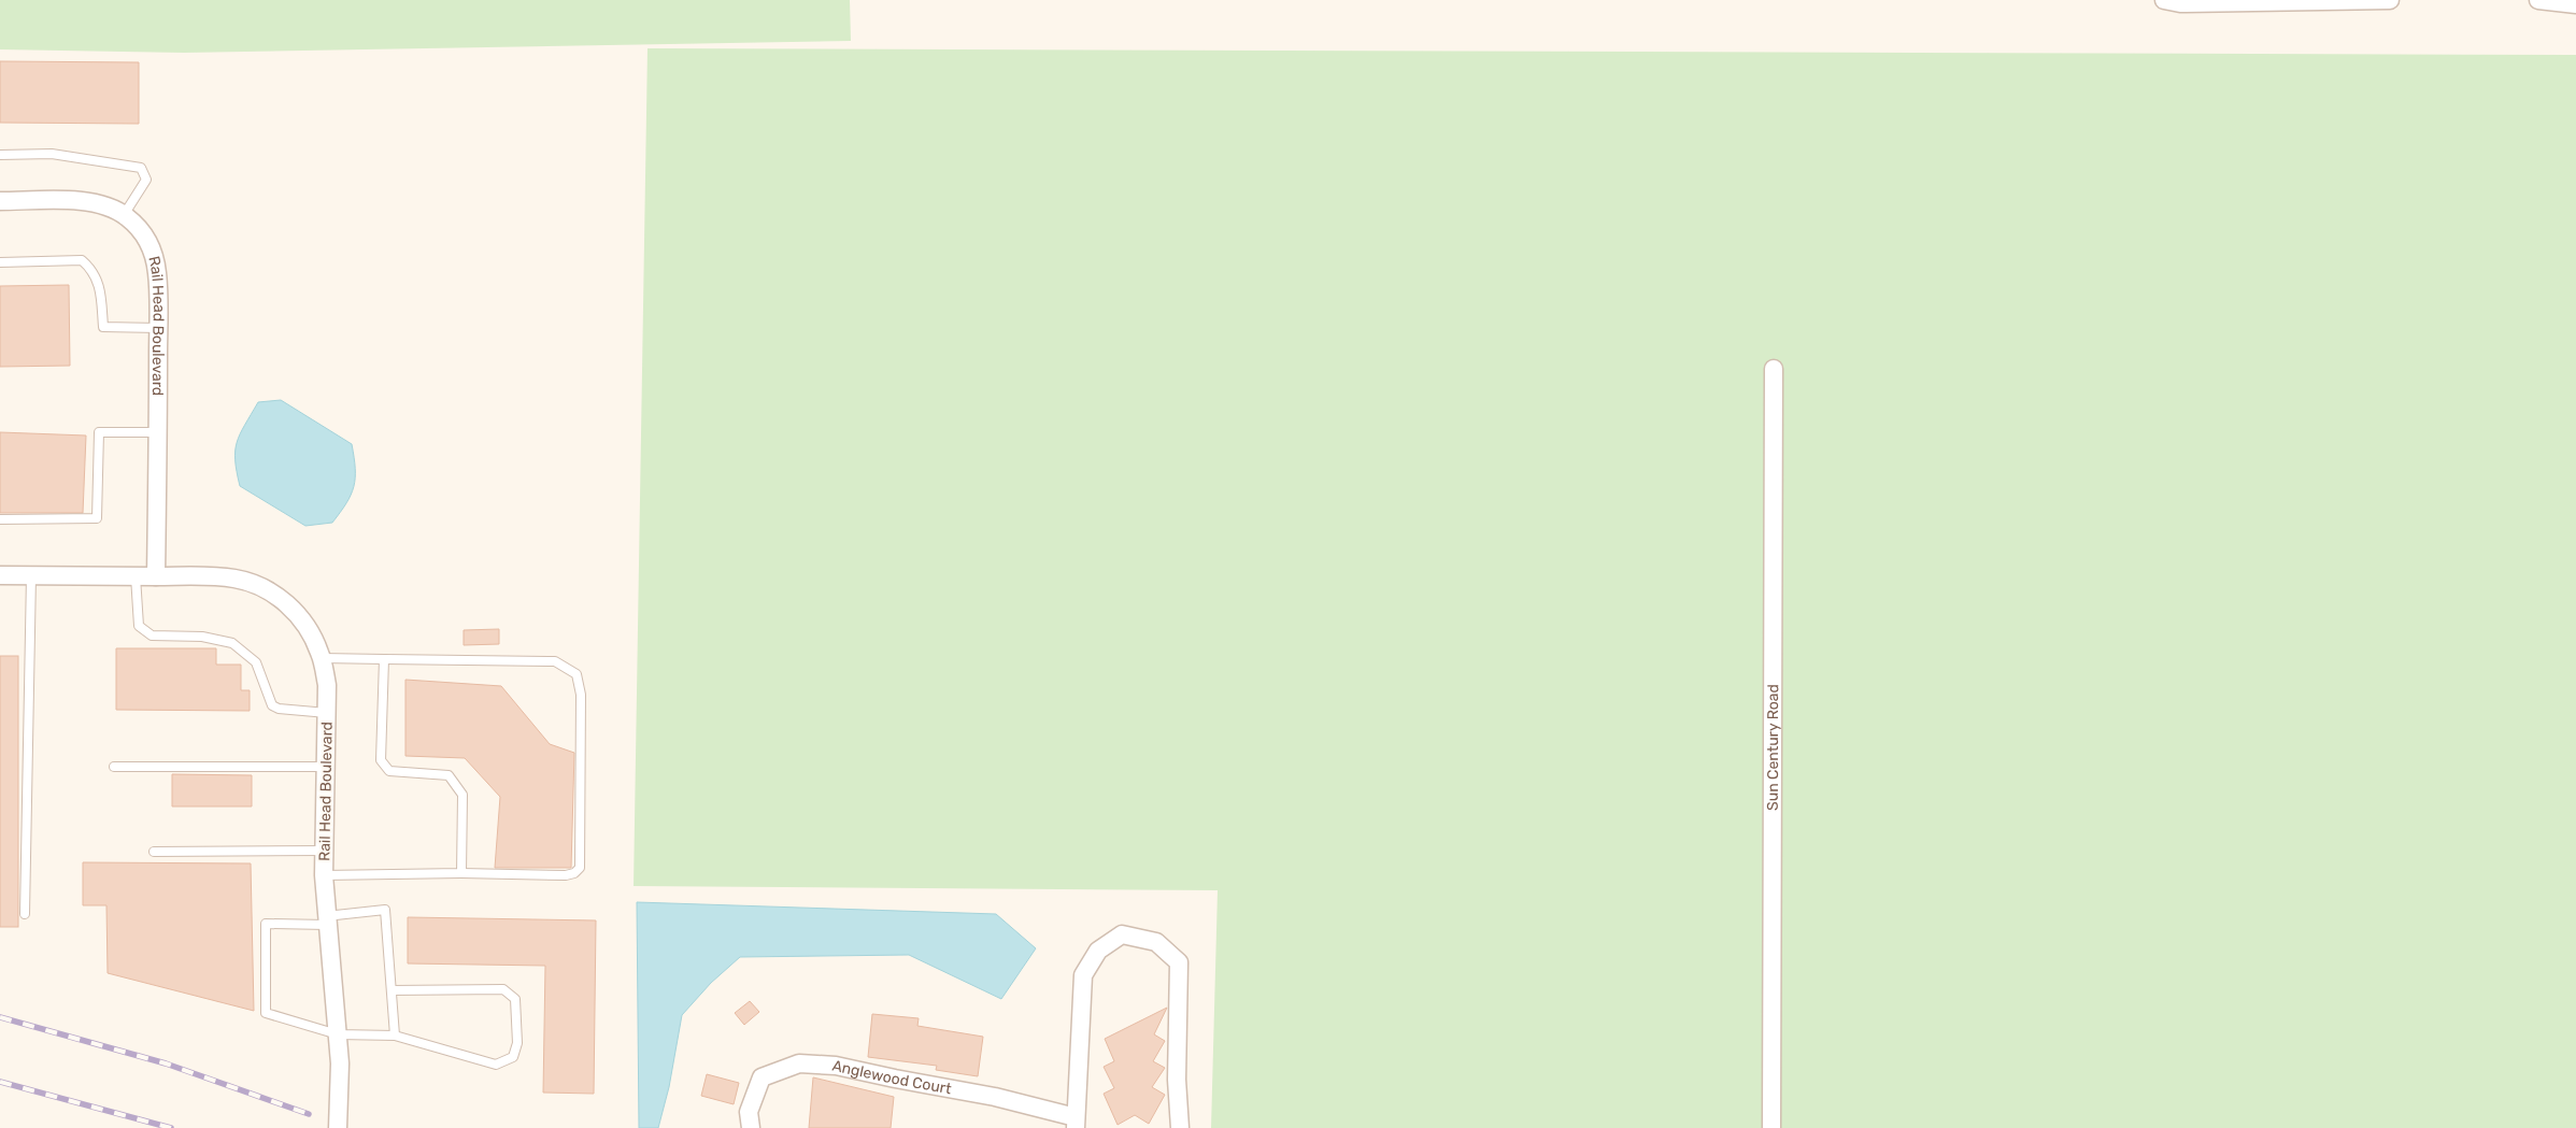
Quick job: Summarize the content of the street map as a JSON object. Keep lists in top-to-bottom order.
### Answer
{
  "streets": {
    "street": ["Rail Head Boulevard", "Sun Century Road", "Anglewood Court"]
  }
}
